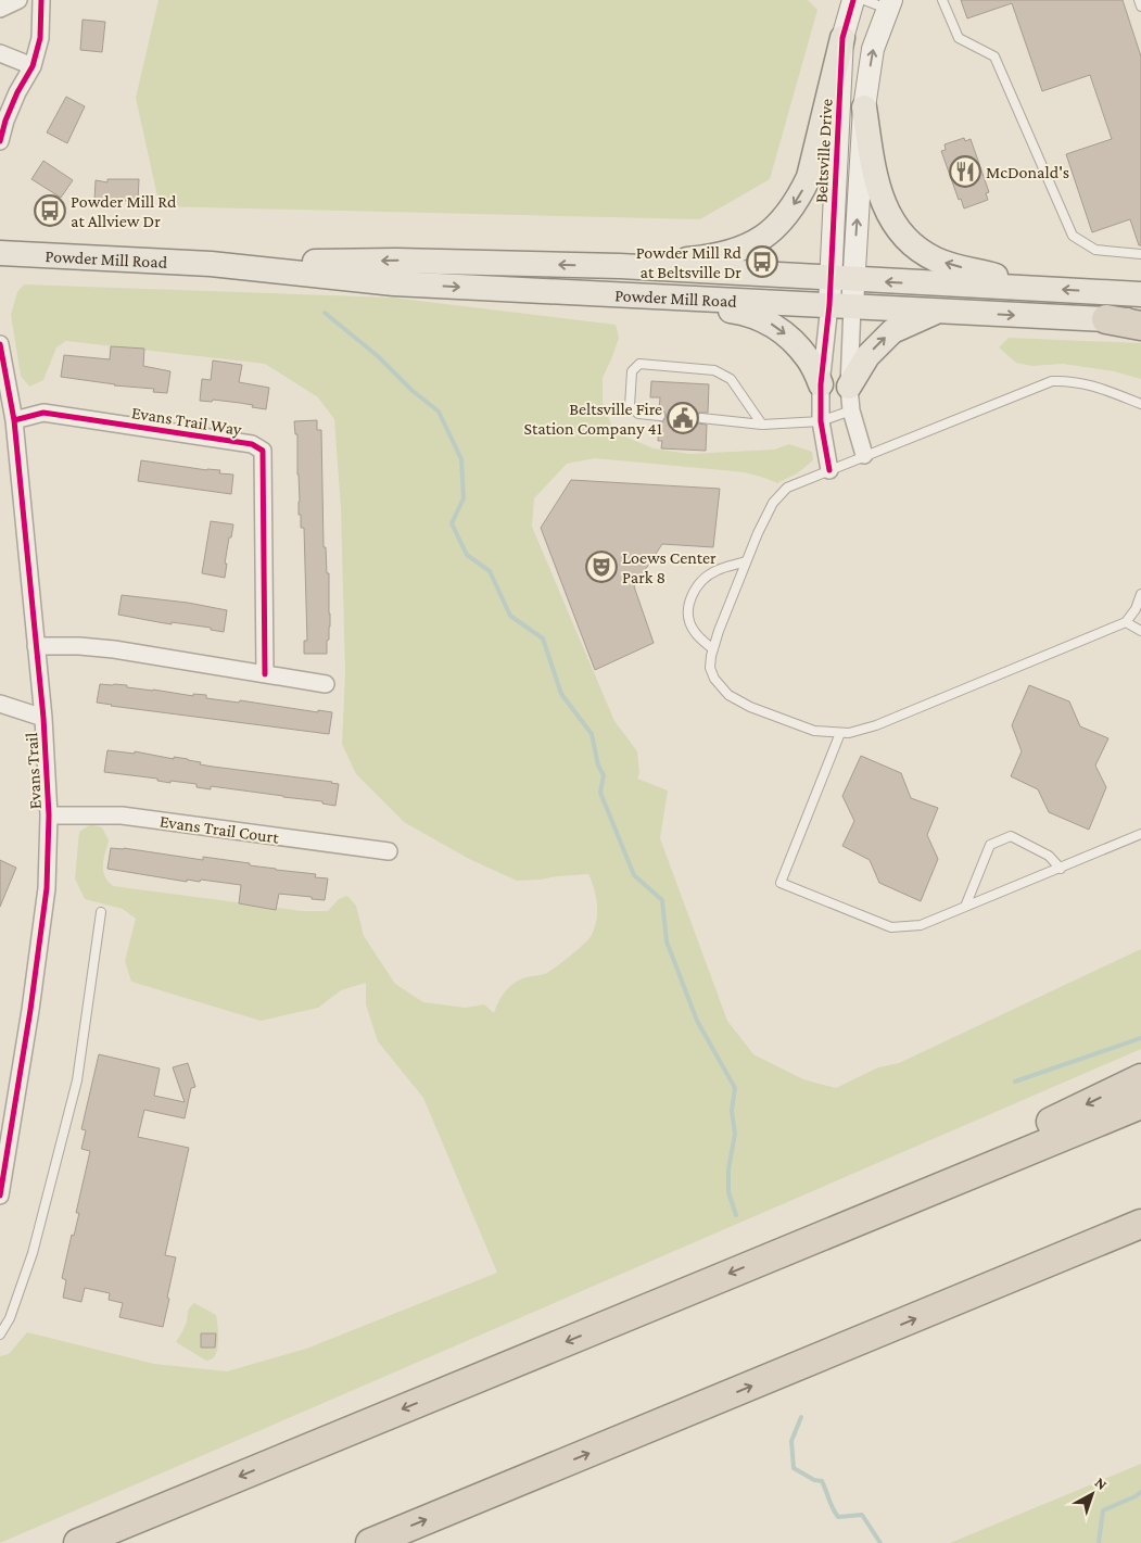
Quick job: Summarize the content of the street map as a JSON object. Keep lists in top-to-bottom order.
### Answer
{
  "streets": {
    "main road": ["Powder Mill Road"],
    "street": [
      "Beltsville Drive",
      "Evans Trail Way",
      "Evans Trail",
      "Evans Trail Court"
    ]
  },
  "crossings": [
    ["Beltsville Drive", "Powder Mill Road"],
    ["Evans Trail Way", "Evans Trail"],
    ["Evans Trail", "Evans Trail Court"]
  ],
  "places": {
    "restaurant": ["McDonald's"],
    "bus stop": ["Powder Mill Rd at Allview Dr", "Powder Mill Rd at Beltsville Dr"],
    "public building": ["Beltsville Fire Station Company 41"],
    "theatre": ["Loews Center Park 8"]
  },
  "north": "top right"
}
